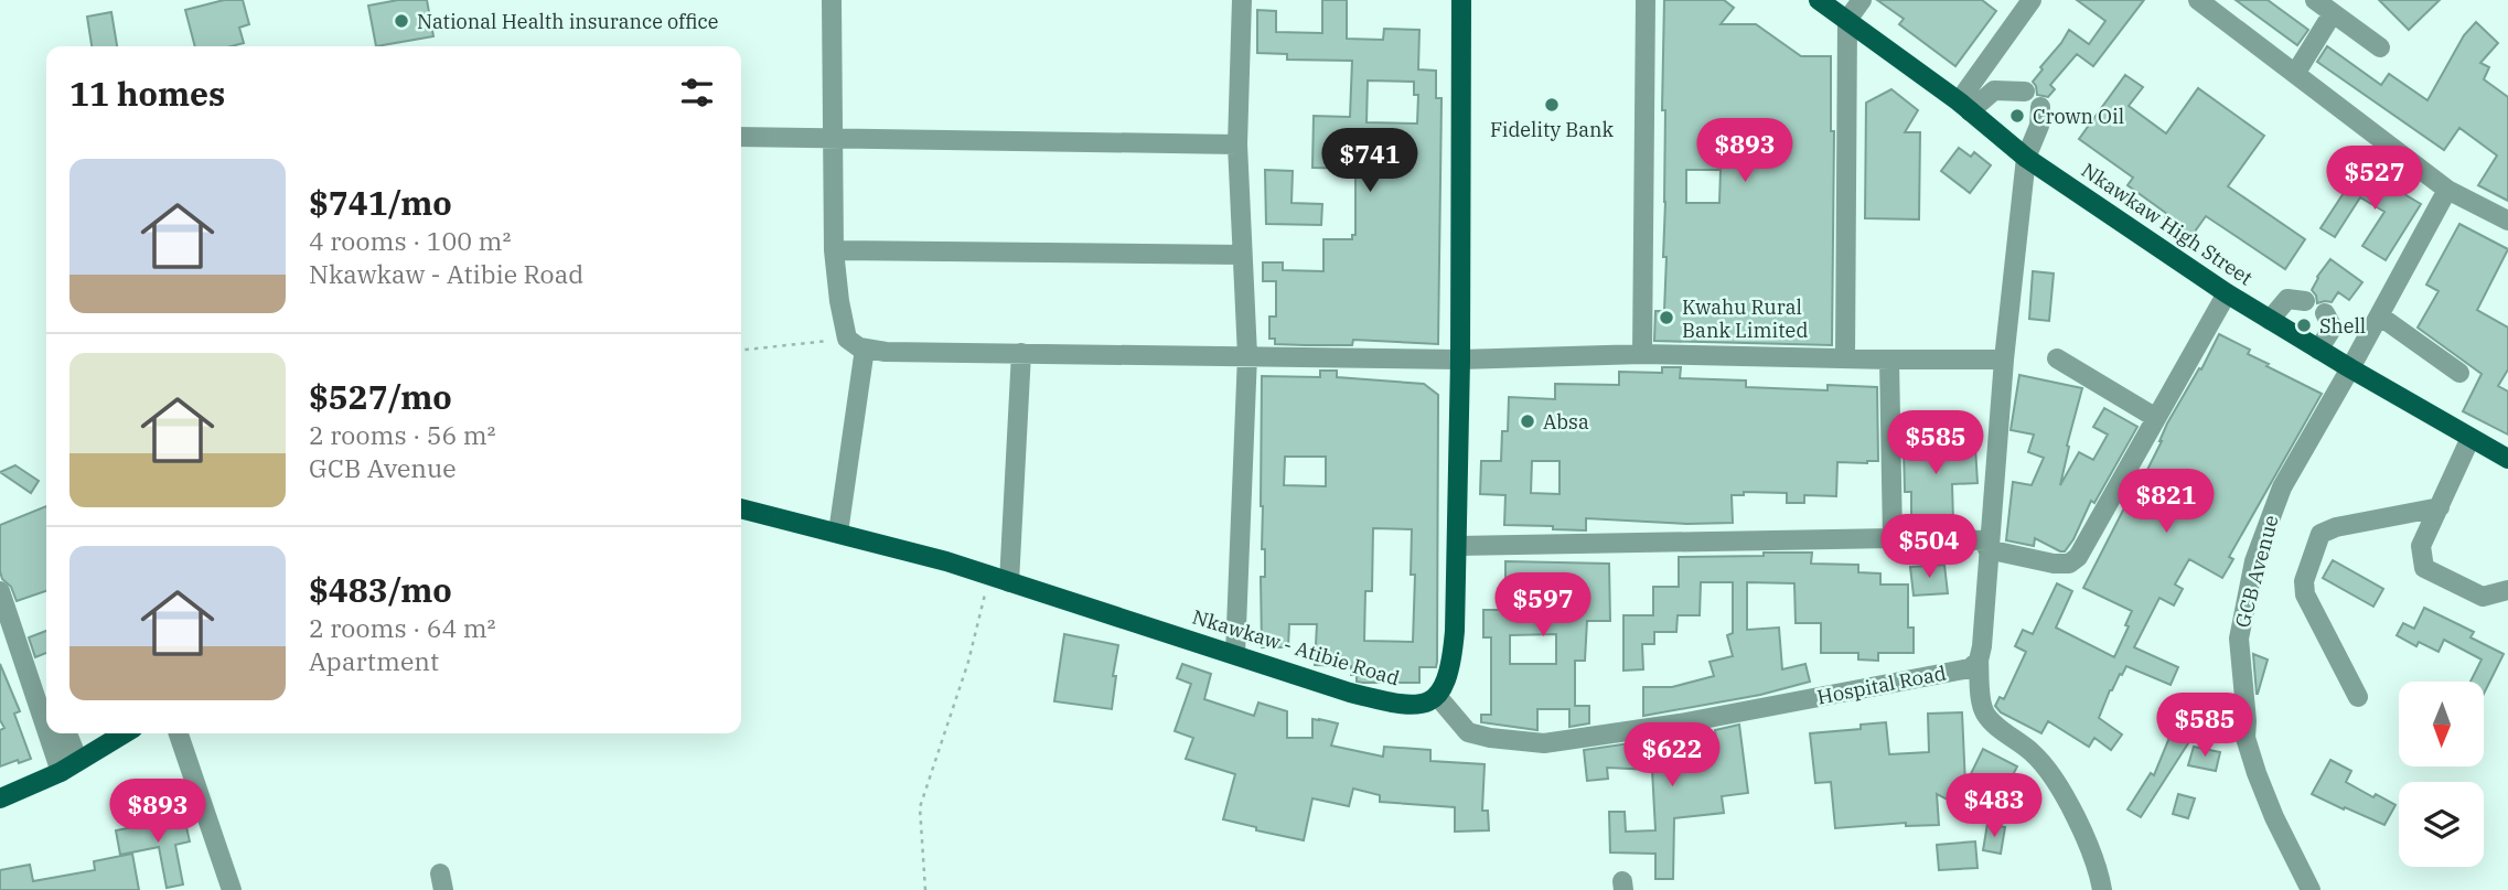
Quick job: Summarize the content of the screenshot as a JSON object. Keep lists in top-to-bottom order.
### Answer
{
  "streets": {
    "main road": ["Nkawkaw High Street", "Nkawkaw - Atibie Road"],
    "street": ["GCB Avenue", "Hospital Road"]
  },
  "crossings": [
    ["Nkawkaw High Street", "GCB Avenue"],
    ["Nkawkaw - Atibie Road", "Hospital Road"]
  ],
  "places": [
    "National Health insurance office",
    "Fidelity Bank",
    "Crown Oil",
    "Kwahu Rural Bank Limited",
    "Shell",
    "Absa"
  ],
  "north": "bottom",
  "page": {
    "heading": "11 homes",
    "price": [
      "$893",
      "$741",
      "$527",
      "$585",
      "$821",
      "$504",
      "$597",
      "$585",
      "$622",
      "$483",
      "$893"
    ],
    "list": [
      {
        "name": "$741/mo",
        "note": "4 rooms · 100 m² · Nkawkaw - Atibie Road"
      },
      {
        "name": "$527/mo",
        "note": "2 rooms · 56 m² · GCB Avenue"
      },
      {
        "name": "$483/mo",
        "note": "2 rooms · 64 m² · Apartment"
      }
    ]
  }
}
